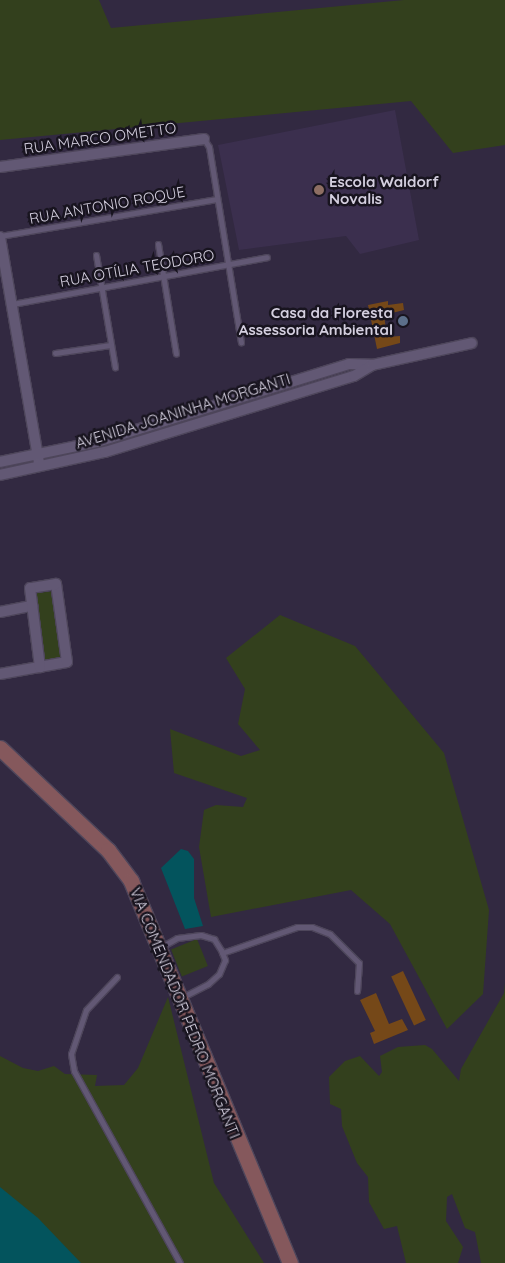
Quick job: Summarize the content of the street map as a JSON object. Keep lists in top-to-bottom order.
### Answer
{
  "streets": {
    "street": ["RUA MARCO OMETTO", "AVENIDA JOANINHA MORGANTI", "VIA COMENDADOR PEDRO MORGANTI"],
    "lane": ["RUA ANTONIO ROQUE", "RUA OTÍLIA TEODORO"]
  },
  "places": ["Escola Waldorf Novalis", "Casa da Floresta Assessoria Ambiental"]
}
